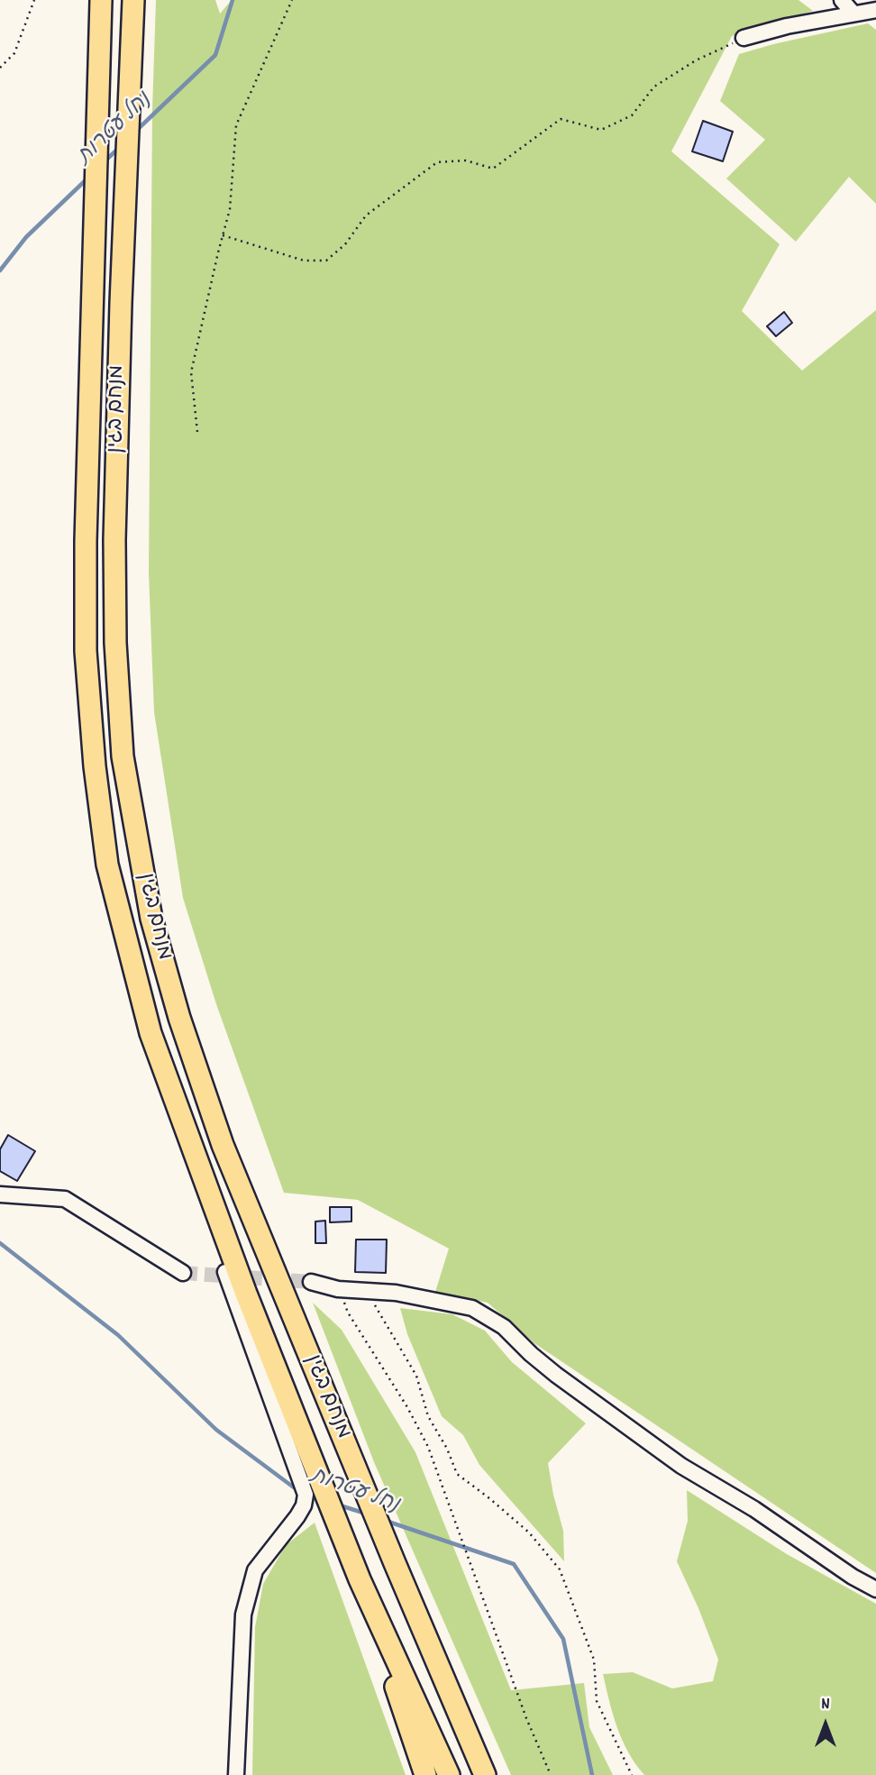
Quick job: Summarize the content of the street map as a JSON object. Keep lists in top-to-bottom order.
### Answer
{
  "streets": {
    "highway": ["מנחם בגין"]
  },
  "water": ["נחל עטרות"],
  "north": "top"
}
